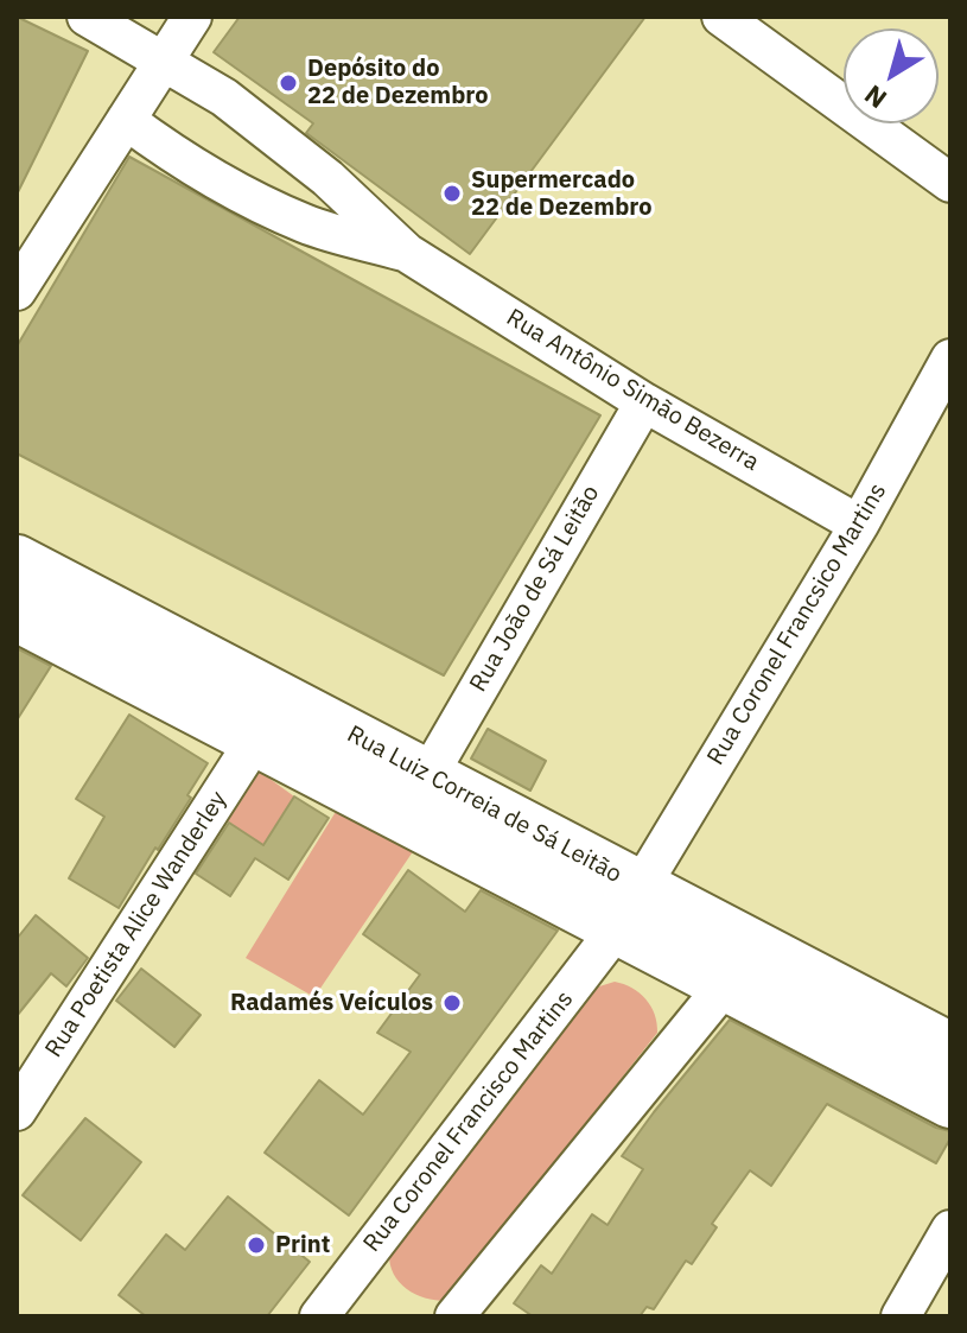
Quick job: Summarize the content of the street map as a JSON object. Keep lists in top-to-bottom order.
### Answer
{
  "streets": {
    "main road": ["Rua Luiz Correia de Sá Leitão"],
    "street": [
      "Rua Antônio Simão Bezerra",
      "Rua João de Sá Leitão",
      "Rua Coronel Francsico Martins",
      "Rua Poetista Alice Wanderley",
      "Rua Coronel Francisco Martins"
    ]
  },
  "crossings": [
    ["Rua Antônio Simão Bezerra", "Rua João de Sá Leitão"],
    ["Rua Antônio Simão Bezerra", "Rua Coronel Francsico Martins"],
    ["Rua João de Sá Leitão", "Rua Luiz Correia de Sá Leitão"],
    ["Rua Coronel Francsico Martins", "Rua Luiz Correia de Sá Leitão"],
    ["Rua Coronel Francsico Martins", "Rua Coronel Francisco Martins"],
    ["Rua Luiz Correia de Sá Leitão", "Rua Poetista Alice Wanderley"],
    ["Rua Luiz Correia de Sá Leitão", "Rua Coronel Francisco Martins"]
  ],
  "places": [
    "Depósito do 22 de Dezembro",
    "Supermercado 22 de Dezembro",
    "Radamés Veículos",
    "Print"
  ],
  "north": "bottom left"
}
